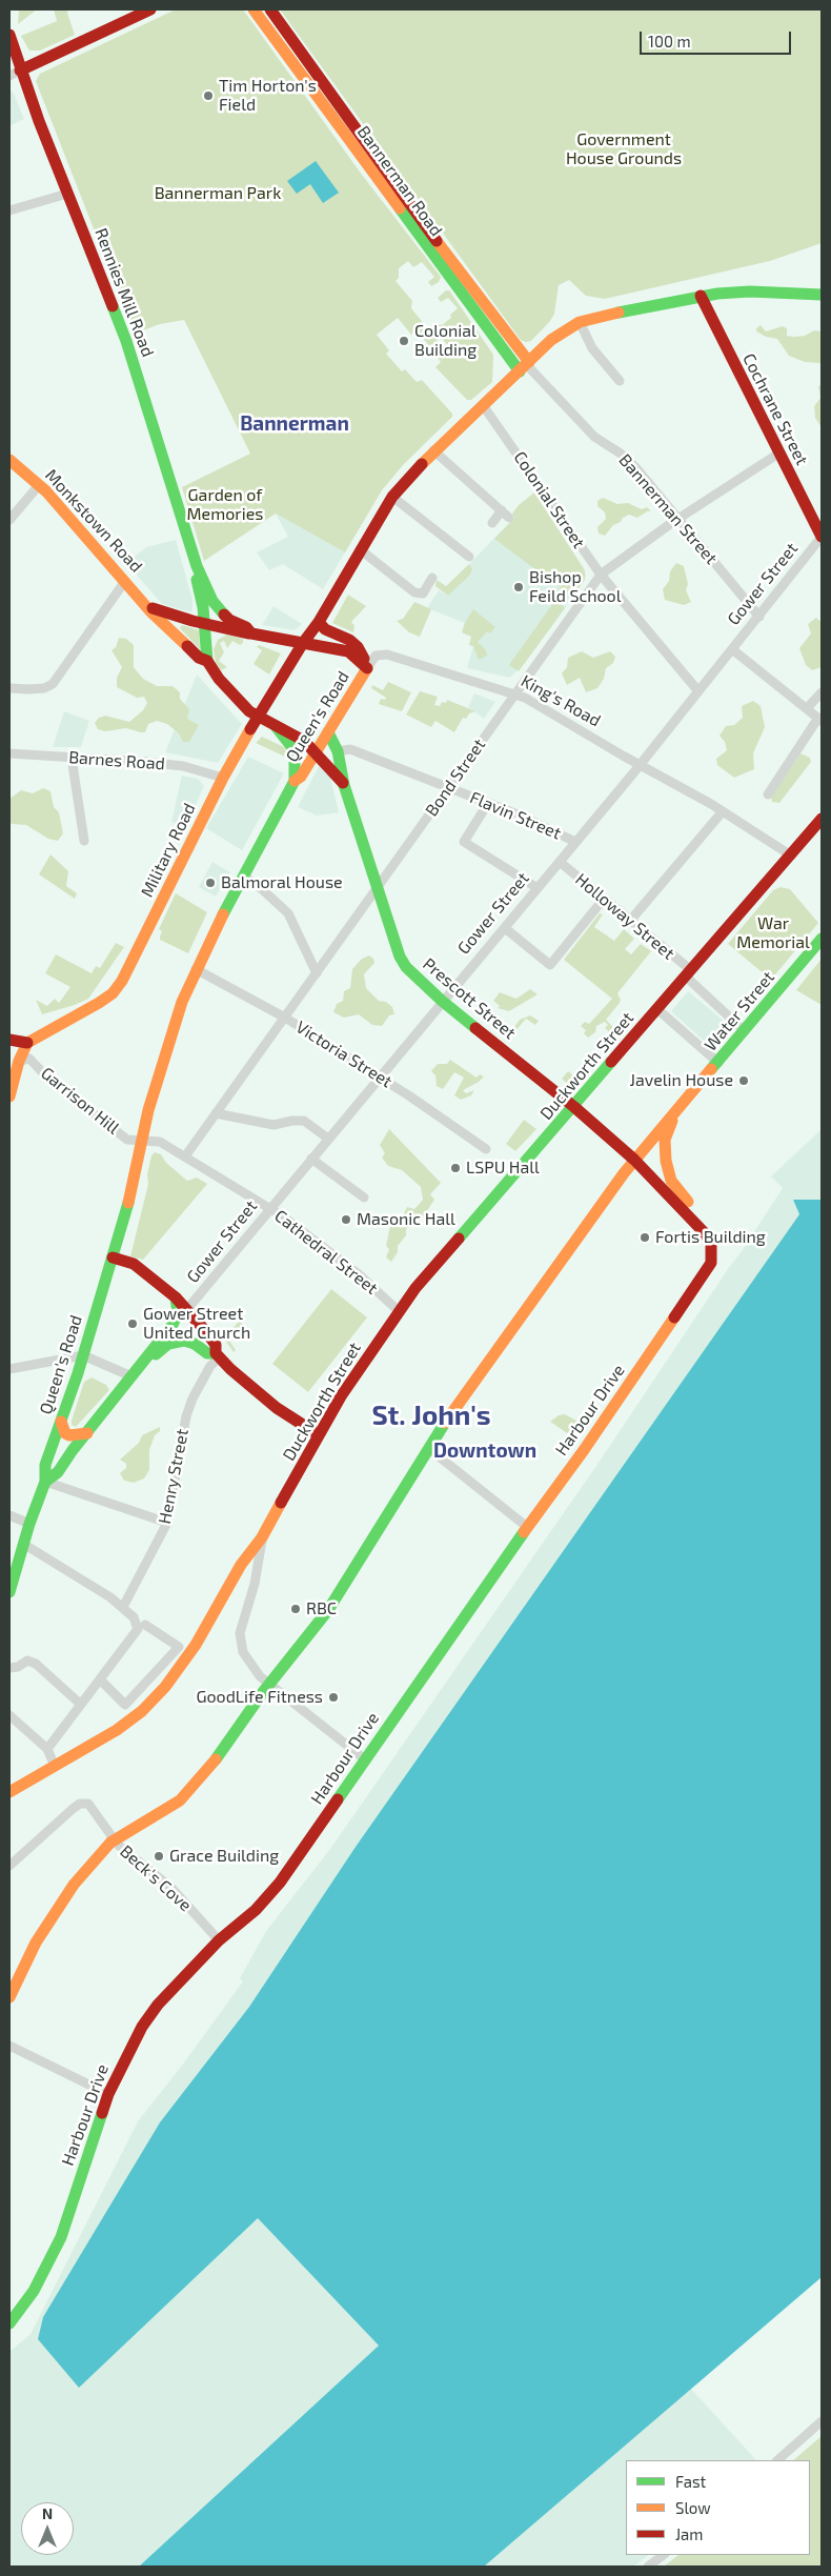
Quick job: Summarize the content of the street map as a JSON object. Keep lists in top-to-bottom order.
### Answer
{
  "streets": {
    "main road": [
      "Bannerman Road",
      "Rennies Mill Road",
      "Cochrane Street",
      "Monkstown Road",
      "Gower Street",
      "Queen's Road",
      "Military Road",
      "Prescott Street",
      "Water Street",
      "Duckworth Street",
      "Harbour Drive"
    ],
    "street": [
      "Colonial Street",
      "Bannerman Street",
      "King's Road",
      "Barnes Road",
      "Bond Street",
      "Flavin Street",
      "Holloway Street",
      "Victoria Street",
      "Garrison Hill",
      "Cathedral Street",
      "Henry Street",
      "Beck's Cove"
    ]
  },
  "crossings": [
    ["Bannerman Road", "Bannerman Street"],
    ["Bannerman Road", "Military Road"],
    ["Rennies Mill Road", "Monkstown Road"],
    ["Rennies Mill Road", "King's Road"],
    ["Rennies Mill Road", "Queen's Road"],
    ["Rennies Mill Road", "Military Road"],
    ["Cochrane Street", "Gower Street"],
    ["Cochrane Street", "Bond Street"],
    ["Cochrane Street", "Military Road"],
    ["Colonial Street", "Gower Street"],
    ["Colonial Street", "Bond Street"],
    ["Colonial Street", "Military Road"],
    ["Bannerman Street", "Gower Street"],
    ["Bannerman Street", "Bond Street"],
    ["Bannerman Street", "Military Road"],
    ["Monkstown Road", "Military Road"],
    ["Monkstown Road", "Prescott Street"],
    ["Gower Street", "King's Road"],
    ["Gower Street", "Queen's Road"],
    ["Gower Street", "Flavin Street"],
    ["Gower Street", "Holloway Street"],
    ["Gower Street", "Prescott Street"],
    ["Gower Street", "Victoria Street"],
    ["Gower Street", "Cathedral Street"],
    ["King's Road", "Queen's Road"],
    ["King's Road", "Bond Street"],
    ["King's Road", "Duckworth Street"],
    ["Queen's Road", "Prescott Street"],
    ["Queen's Road", "Victoria Street"],
    ["Queen's Road", "Garrison Hill"],
    ["Queen's Road", "Cathedral Street"],
    ["Barnes Road", "Military Road"],
    ["Bond Street", "Flavin Street"],
    ["Bond Street", "Prescott Street"],
    ["Bond Street", "Victoria Street"],
    ["Bond Street", "Cathedral Street"],
    ["Flavin Street", "Prescott Street"],
    ["Military Road", "Prescott Street"],
    ["Holloway Street", "Water Street"],
    ["Holloway Street", "Duckworth Street"],
    ["Prescott Street", "Water Street"],
    ["Prescott Street", "Duckworth Street"],
    ["Prescott Street", "Harbour Drive"],
    ["Water Street", "Beck's Cove"],
    ["Duckworth Street", "Cathedral Street"],
    ["Garrison Hill", "Cathedral Street"],
    ["Harbour Drive", "Beck's Cove"]
  ],
  "districts": ["Bannerman", "St. John's", "Downtown"],
  "parks": [
    "Government House Grounds",
    "Bannerman Park",
    "Garden of Memories",
    "War Memorial"
  ],
  "places": [
    "Tim Horton's Field",
    "Colonial Building",
    "Bishop Feild School",
    "Balmoral House",
    "Javelin House",
    "LSPU Hall",
    "Masonic Hall",
    "Fortis Building",
    "Gower Street United Church",
    "RBC",
    "GoodLife Fitness",
    "Grace Building"
  ],
  "legend": ["Fast", "Slow", "Jam"],
  "scale_bar": "100 m",
  "north": "top"
}
